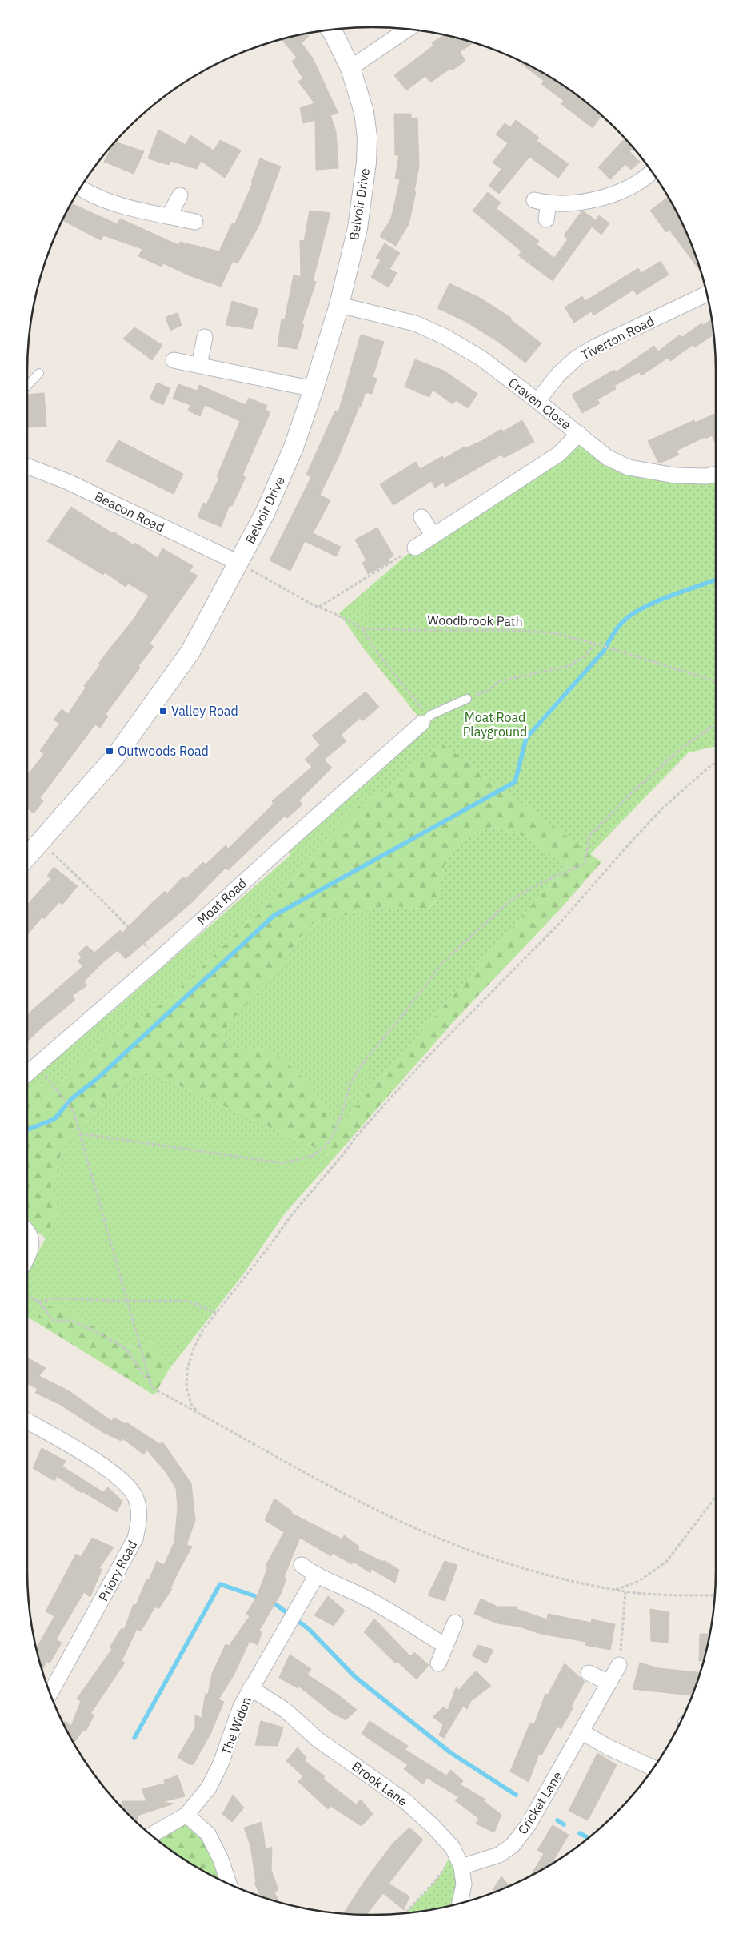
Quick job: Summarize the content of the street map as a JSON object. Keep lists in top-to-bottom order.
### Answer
{
  "streets": {
    "street": [
      "Belvoir Drive",
      "Tiverton Road",
      "Craven Close",
      "Beacon Road",
      "Moat Road",
      "Priory Road",
      "The Widon",
      "Brook Lane",
      "Cricket Lane"
    ],
    "path": ["Woodbrook Path"]
  },
  "crossings": [
    ["Belvoir Drive", "Craven Close"],
    ["Belvoir Drive", "Beacon Road"],
    ["Belvoir Drive", "Woodbrook Path"],
    ["Tiverton Road", "Craven Close"],
    ["Beacon Road", "Woodbrook Path"],
    ["The Widon", "Brook Lane"],
    ["Brook Lane", "Cricket Lane"]
  ],
  "parks": ["Moat Road Playground"],
  "places": {
    "transit": ["Valley Road", "Outwoods Road"]
  }
}
